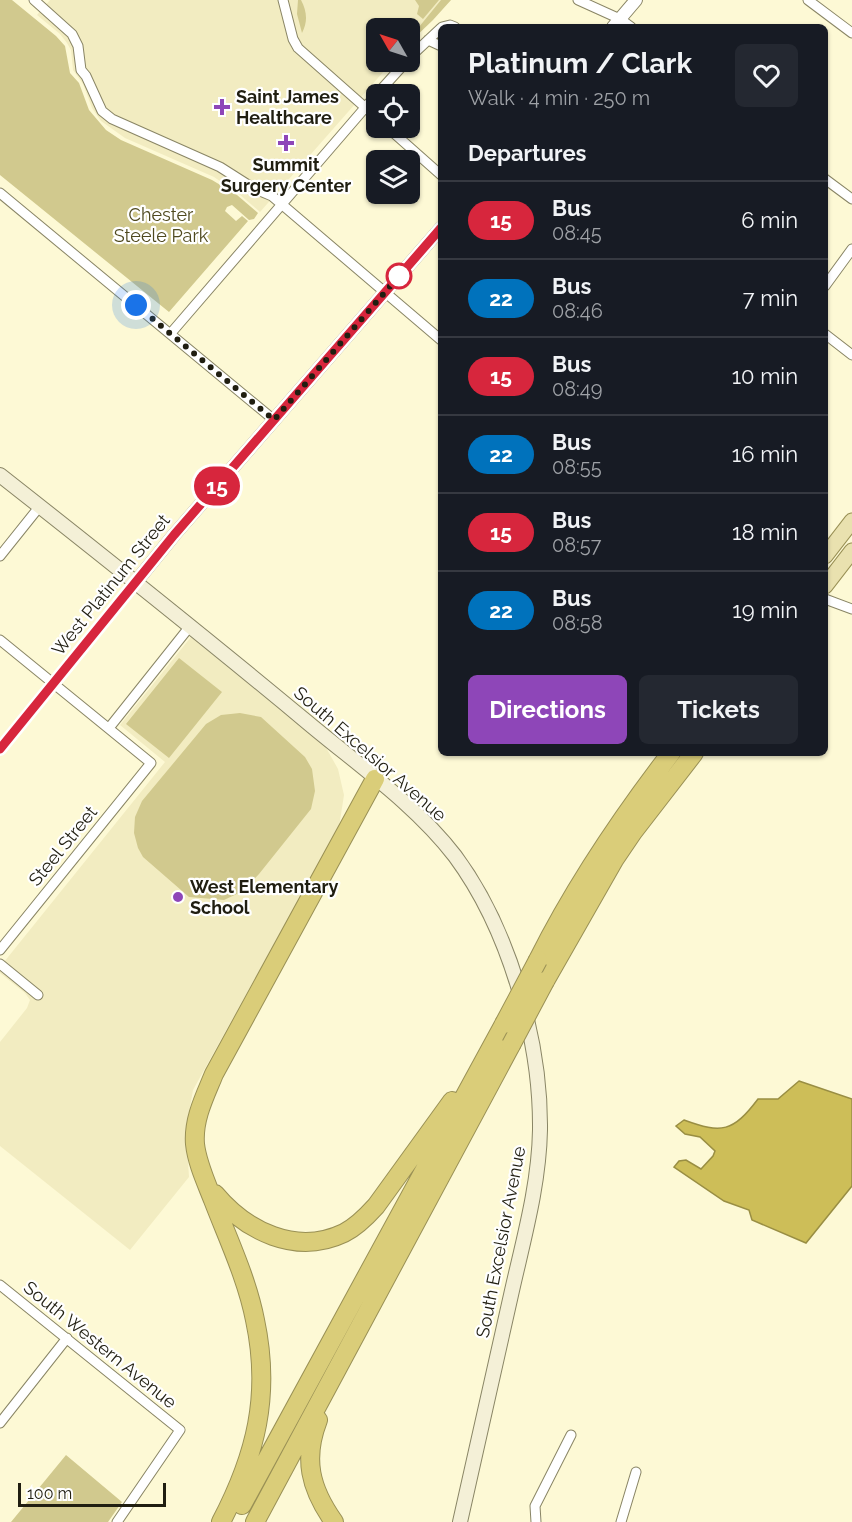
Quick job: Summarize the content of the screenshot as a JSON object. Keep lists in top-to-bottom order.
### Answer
{
  "streets": {
    "main road": ["South Excelsior Avenue"],
    "street": ["West Platinum Street", "Steel Street", "South Western Avenue"]
  },
  "crossings": [
    ["West Platinum Street", "South Excelsior Avenue"]
  ],
  "parks": ["Chester Steele Park"],
  "places": {
    "health": ["Saint James Healthcare", "Summit Surgery Center"],
    "other": ["West Elementary School"]
  },
  "lines": ["bus line 15"],
  "scale_bar": "100 m",
  "north": "top left",
  "page": {
    "on_map": "15",
    "heading": [
      ["Platinum / Clark", "Walk · 4 min · 250 m"],
      "Departures"
    ],
    "list": [
      {
        "mark": "15",
        "name": "Bus",
        "note": "08:45",
        "value": "6 min"
      },
      {
        "mark": "22",
        "name": "Bus",
        "note": "08:46",
        "value": "7 min"
      },
      {
        "mark": "15",
        "name": "Bus",
        "note": "08:49",
        "value": "10 min"
      },
      {
        "mark": "22",
        "name": "Bus",
        "note": "08:55",
        "value": "16 min"
      },
      {
        "mark": "15",
        "name": "Bus",
        "note": "08:57",
        "value": "18 min"
      },
      {
        "mark": "22",
        "name": "Bus",
        "note": "08:58",
        "value": "19 min"
      }
    ],
    "buttons": ["Directions", "Tickets"],
    "scale": "100 m"
  }
}
